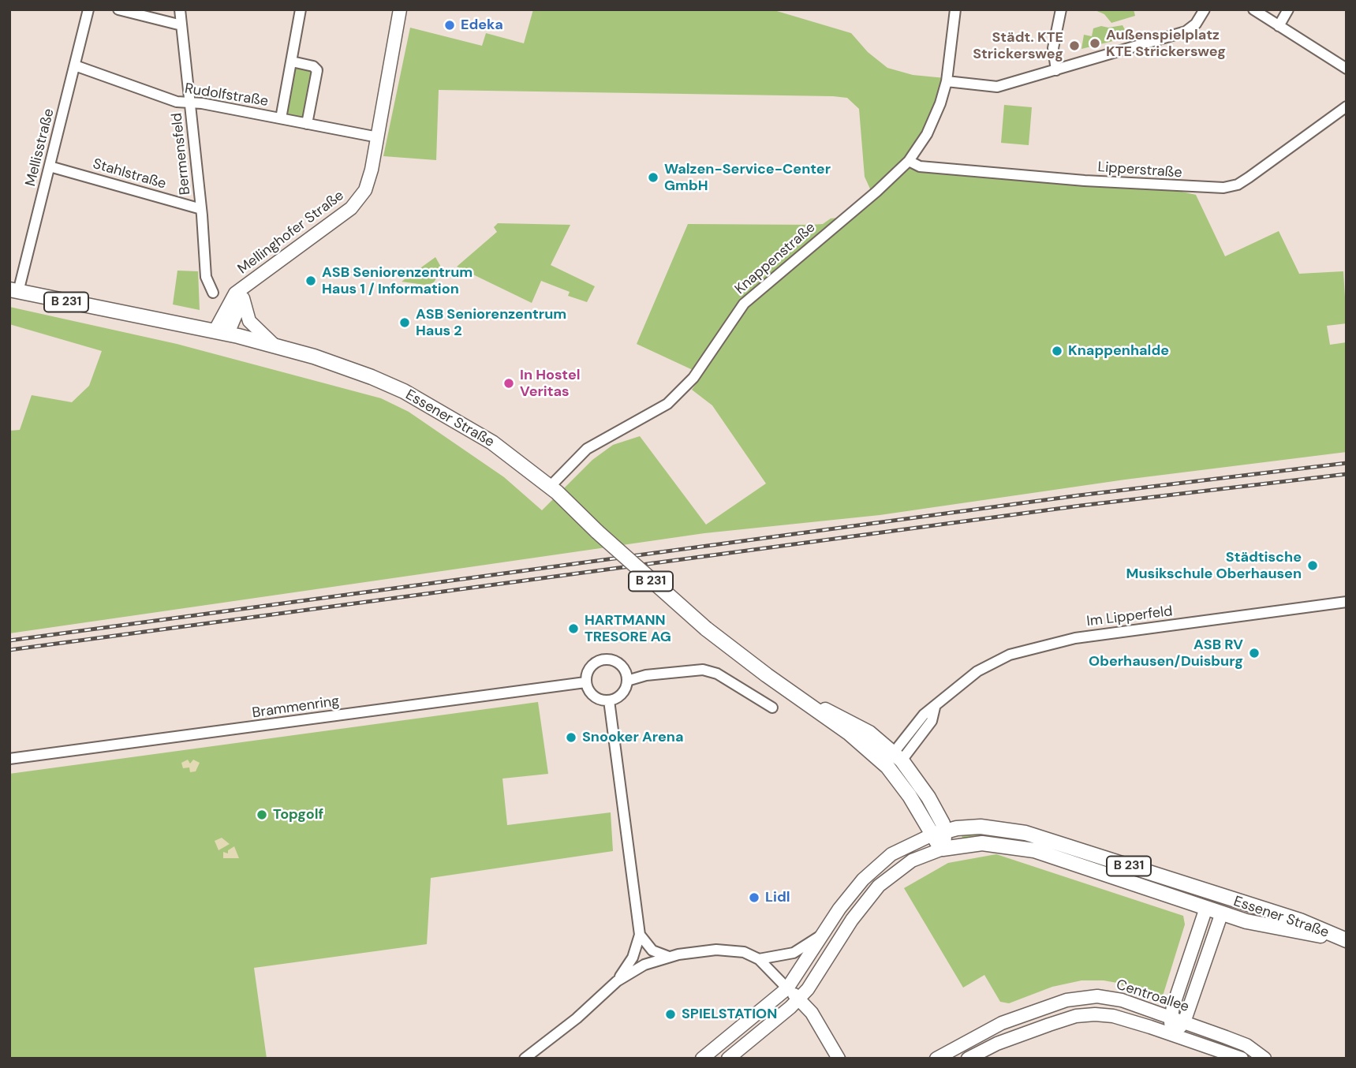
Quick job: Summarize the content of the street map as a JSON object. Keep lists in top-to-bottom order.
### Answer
{
  "streets": {
    "main road": [
      "Mellinghofer Straße",
      "B 231",
      "Essener Straße",
      "Centroallee"
    ],
    "street": [
      "Rudolfstraße",
      "Mellisstraße",
      "Bermensfeld",
      "Lipperstraße",
      "Stahlstraße",
      "Knappenstraße",
      "Im Lipperfeld",
      "Brammenring"
    ]
  },
  "crossings": [
    ["Rudolfstraße", "Mellisstraße"],
    ["Rudolfstraße", "Bermensfeld"],
    ["Rudolfstraße", "Mellinghofer Straße"],
    ["Mellisstraße", "Stahlstraße"],
    ["Mellisstraße", "Essener Straße"],
    ["Bermensfeld", "Stahlstraße"],
    ["Lipperstraße", "Knappenstraße"],
    ["Mellinghofer Straße", "Essener Straße"],
    ["Knappenstraße", "Essener Straße"],
    ["Essener Straße", "Im Lipperfeld"]
  ],
  "places": [
    "Edeka",
    "Außenspielplatz KTE Strickersweg",
    "Städt. KTE Strickersweg",
    "Walzen-Service-Center GmbH",
    "ASB Seniorenzentrum Haus 1 / Information",
    "ASB Seniorenzentrum Haus 2",
    "Knappenhalde",
    "In Hostel Veritas",
    "Städtische Musikschule Oberhausen",
    "HARTMANN TRESORE AG",
    "ASB RV Oberhausen/Duisburg",
    "Snooker Arena",
    "Topgolf",
    "Lidl",
    "SPIELSTATION"
  ]
}
